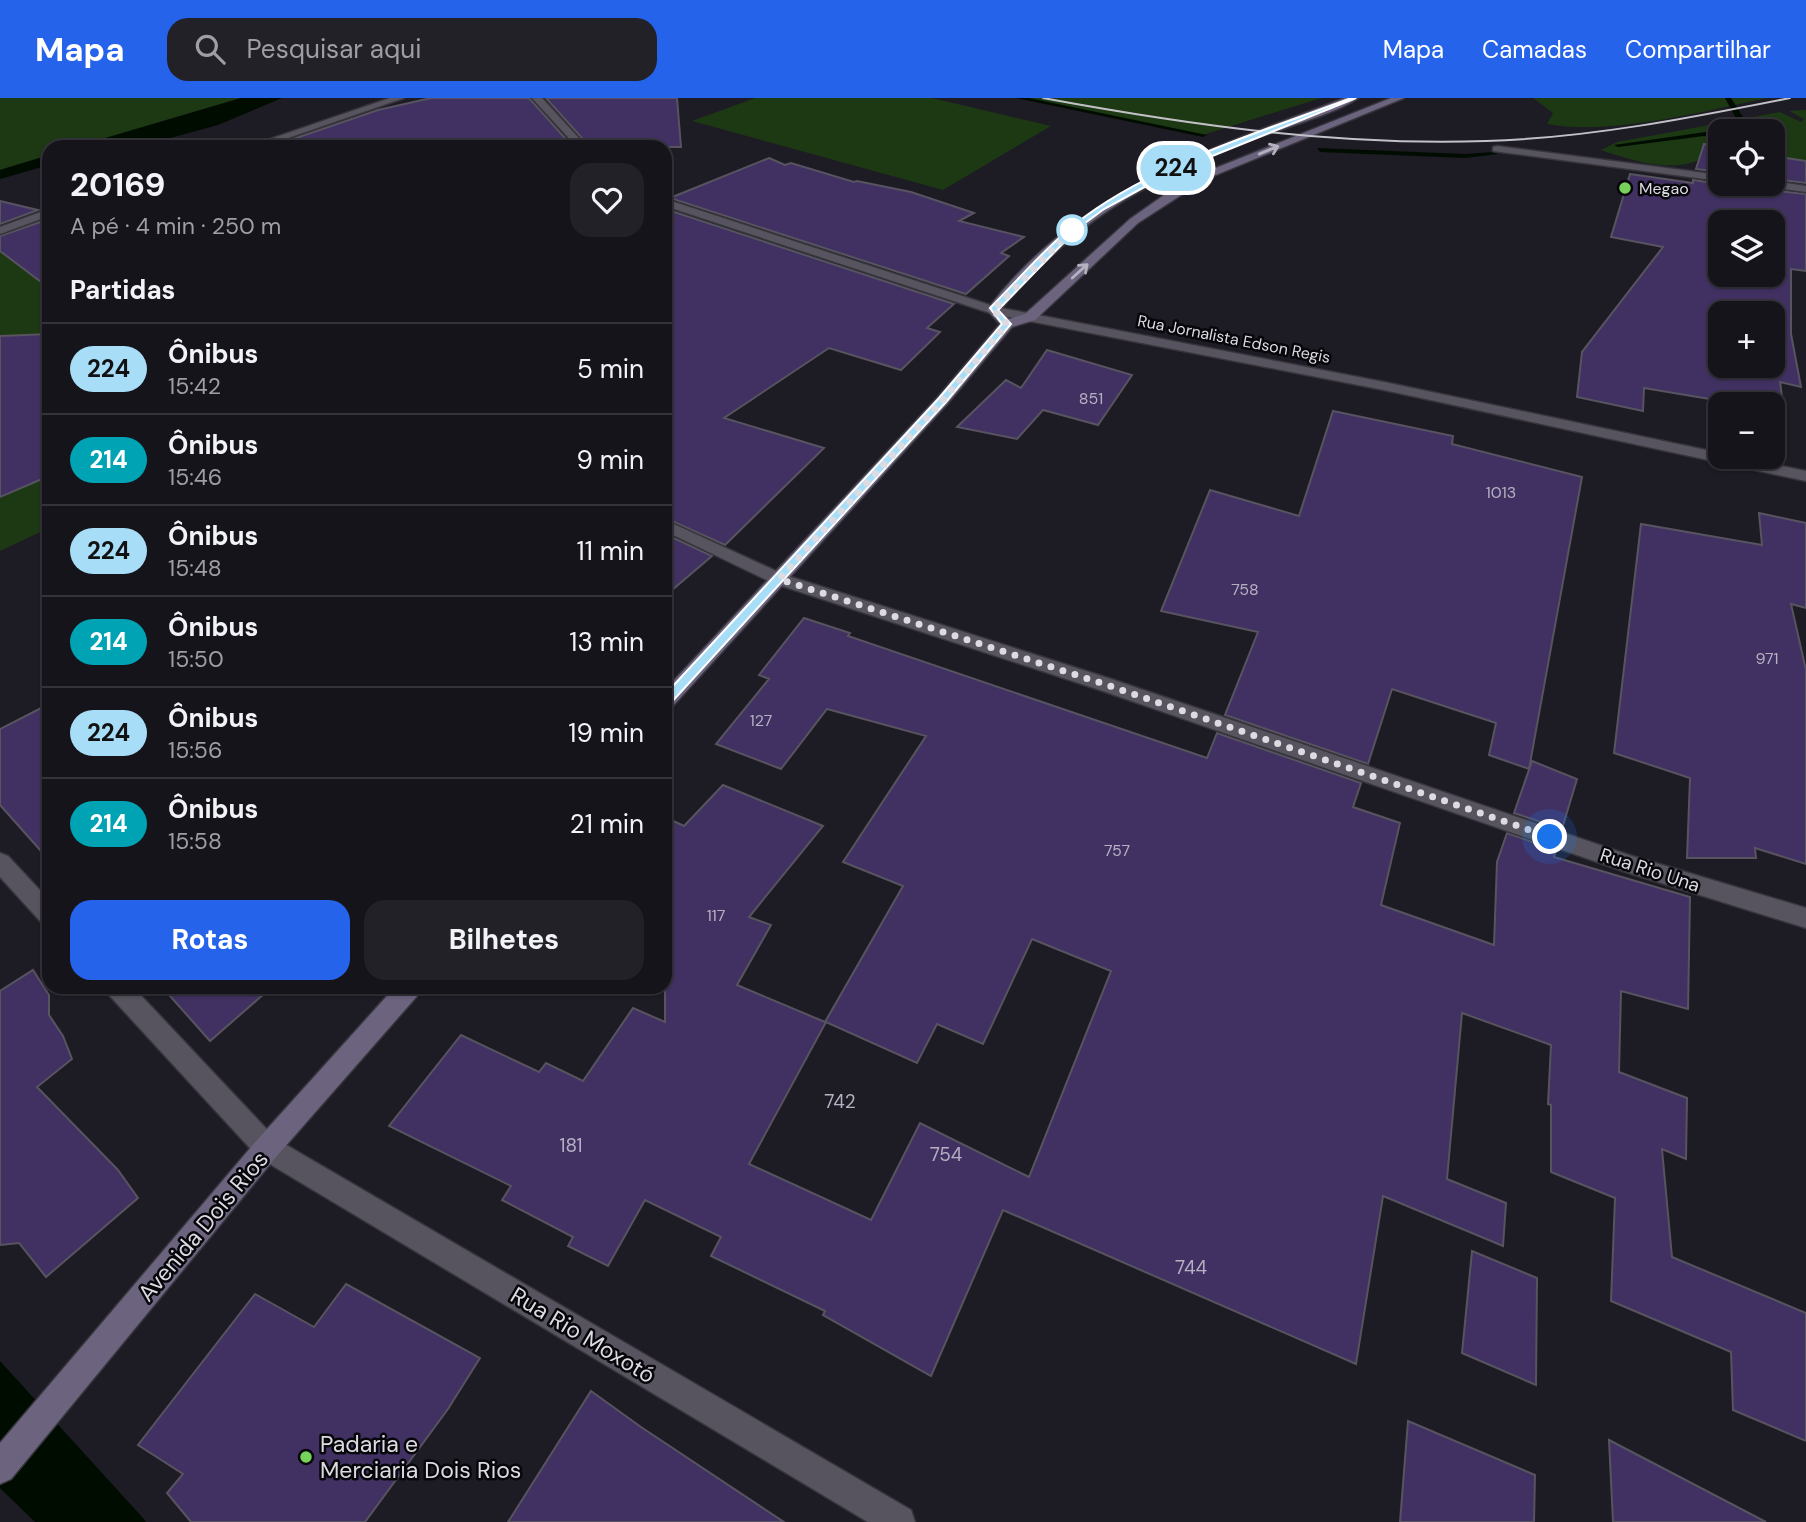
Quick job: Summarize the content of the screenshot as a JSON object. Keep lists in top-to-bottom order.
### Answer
{
  "streets": {
    "main road": ["Avenida Dois Rios"],
    "street": ["Rua Jornalista Edson Regis", "Rua Rio Una", "Rua Rio Moxotó"]
  },
  "crossings": [
    ["Avenida Dois Rios", "Rua Rio Moxotó"]
  ],
  "places": ["Megao", "Padaria e Merciaria Dois Rios"],
  "lines": ["bus line 224"],
  "house_numbers": [
    "851",
    "1013",
    "758",
    "971",
    "127",
    "757",
    "117",
    "742",
    "181",
    "754",
    "744"
  ],
  "page": {
    "header": "Mapa",
    "search": "Pesquisar aqui",
    "nav": ["Mapa", "Camadas", "Compartilhar"],
    "on_map": "224",
    "map_buttons": ["+", "−"],
    "heading": [
      ["20169", "A pé · 4 min · 250 m"],
      "Partidas"
    ],
    "list": [
      {
        "mark": "224",
        "name": "Ônibus",
        "note": "15:42",
        "value": "5 min"
      },
      {
        "mark": "214",
        "name": "Ônibus",
        "note": "15:46",
        "value": "9 min"
      },
      {
        "mark": "224",
        "name": "Ônibus",
        "note": "15:48",
        "value": "11 min"
      },
      {
        "mark": "214",
        "name": "Ônibus",
        "note": "15:50",
        "value": "13 min"
      },
      {
        "mark": "224",
        "name": "Ônibus",
        "note": "15:56",
        "value": "19 min"
      },
      {
        "mark": "214",
        "name": "Ônibus",
        "note": "15:58",
        "value": "21 min"
      }
    ],
    "buttons": ["Rotas", "Bilhetes"]
  }
}
